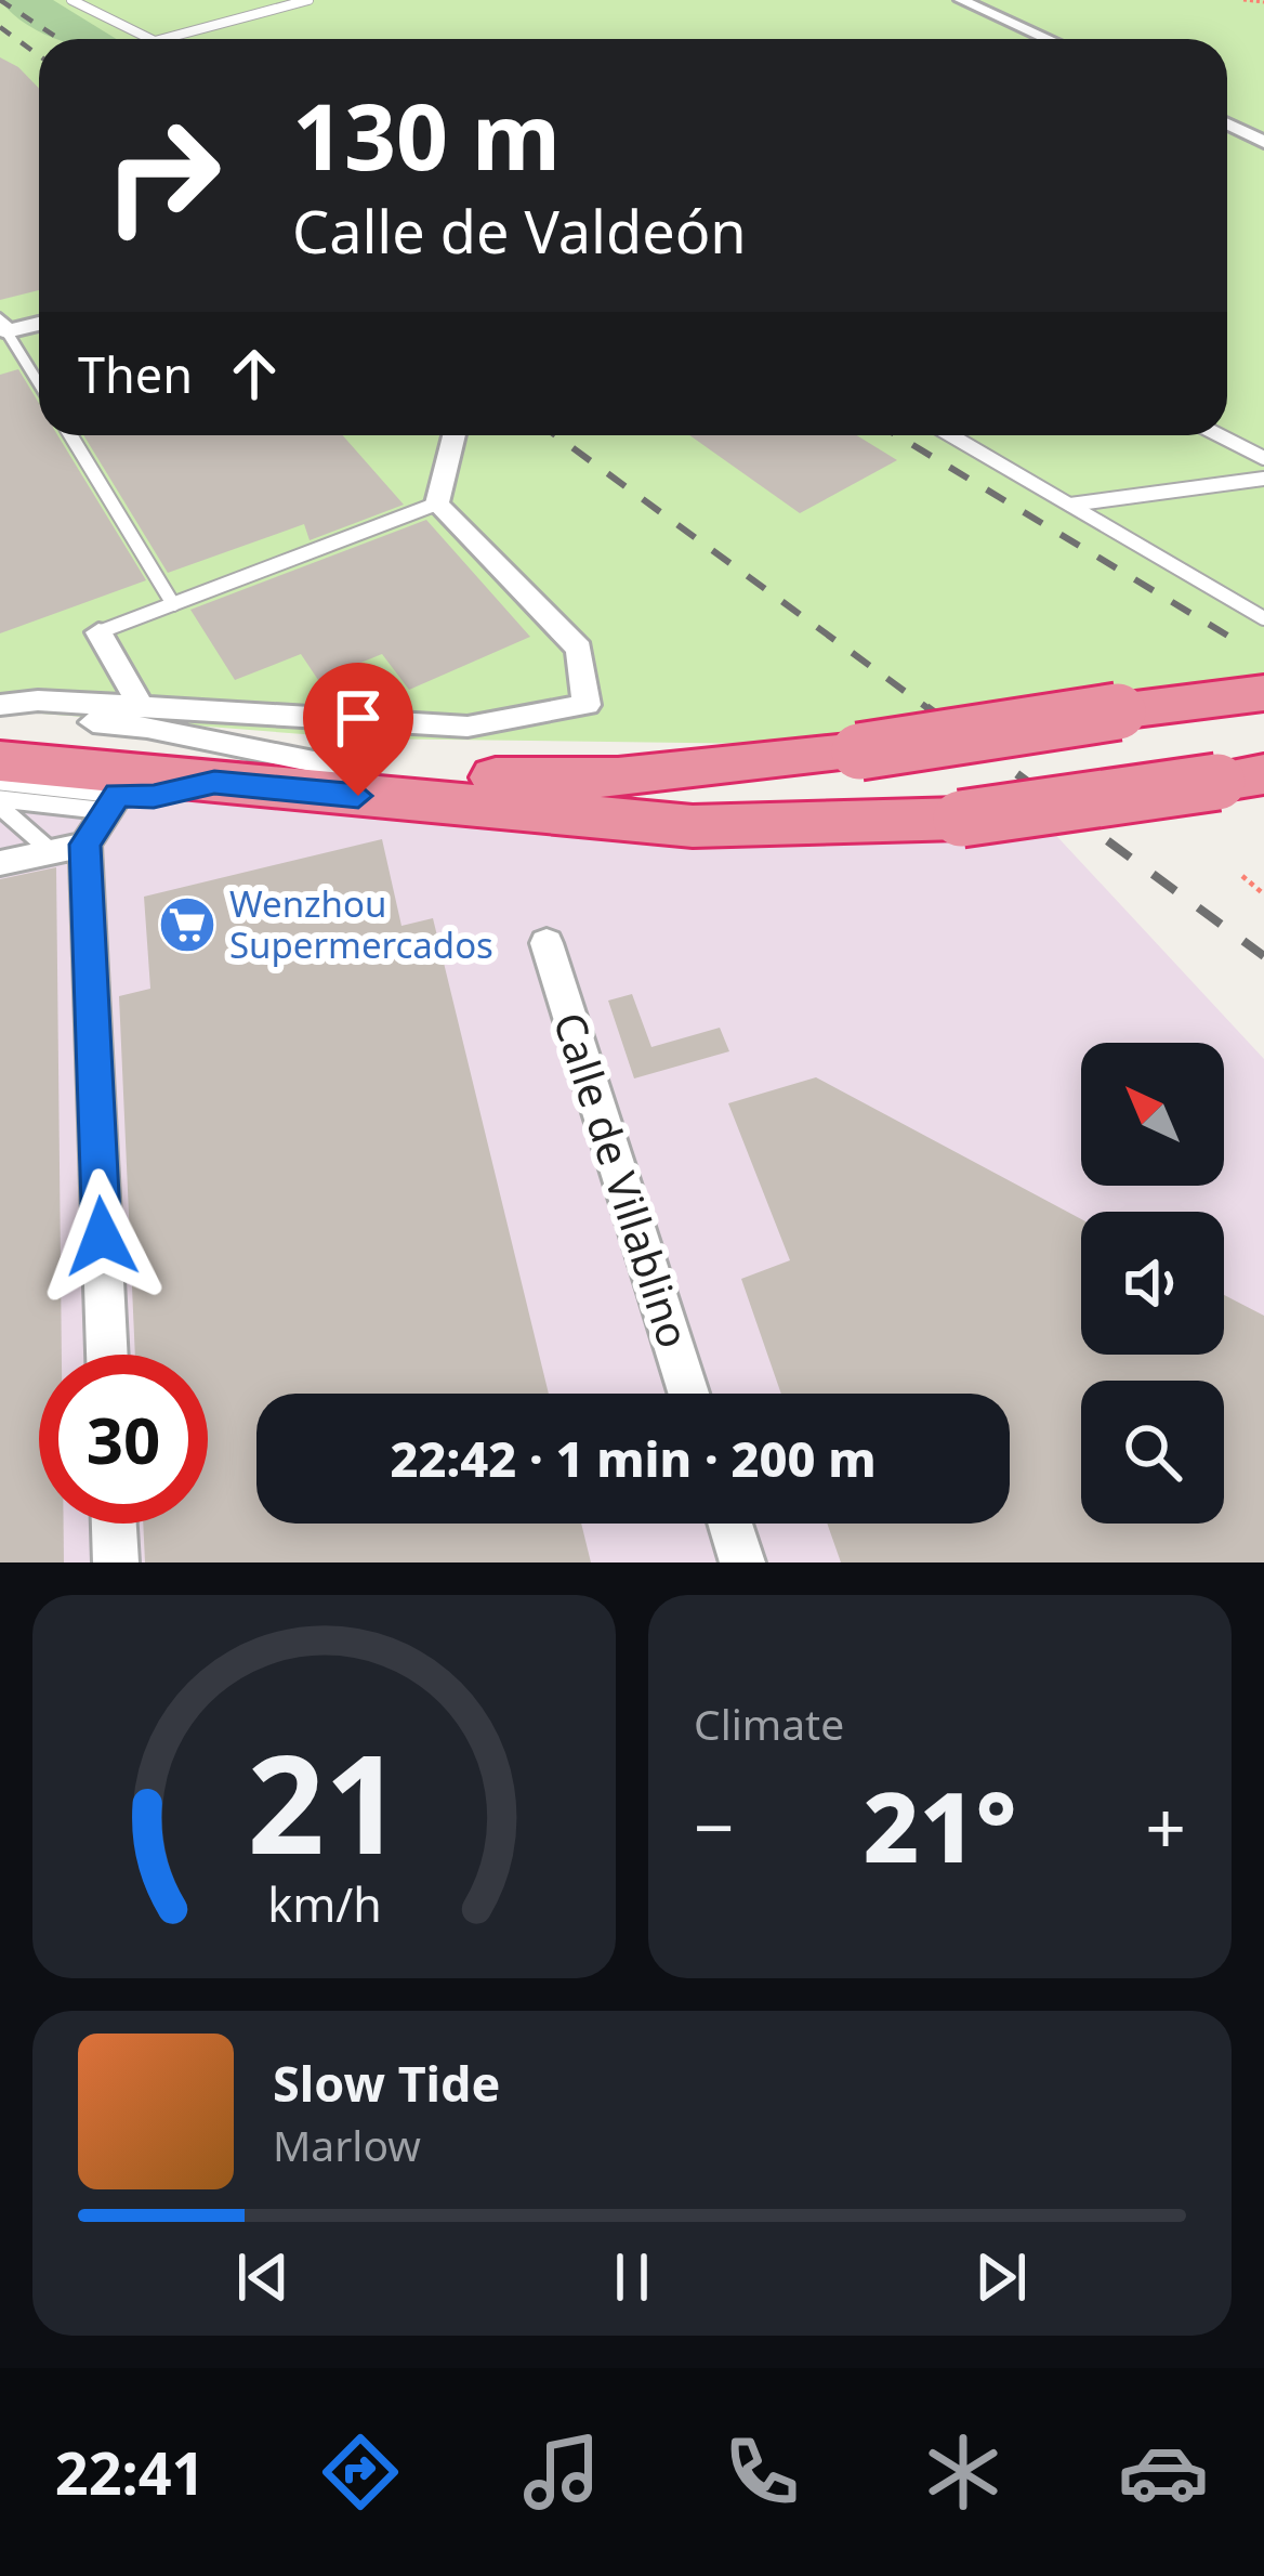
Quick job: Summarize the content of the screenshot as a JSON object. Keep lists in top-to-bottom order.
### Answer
{
  "streets": {
    "street": ["Calle de Villablino"]
  },
  "places": {
    "supermarket": ["Wenzhou Supermercados"]
  },
  "north": "top left",
  "page": {
    "turn": ["130 m", "Calle de Valdeón"],
    "then": "Then",
    "limit": "30",
    "trip": "22:42 · 1 min · 200 m",
    "tile": "Climate",
    "heat": ["−", "21°", "+"],
    "song": ["Slow Tide", "Marlow"],
    "tabs": "22:41",
    "gauge": ["21", "km/h"]
  }
}
